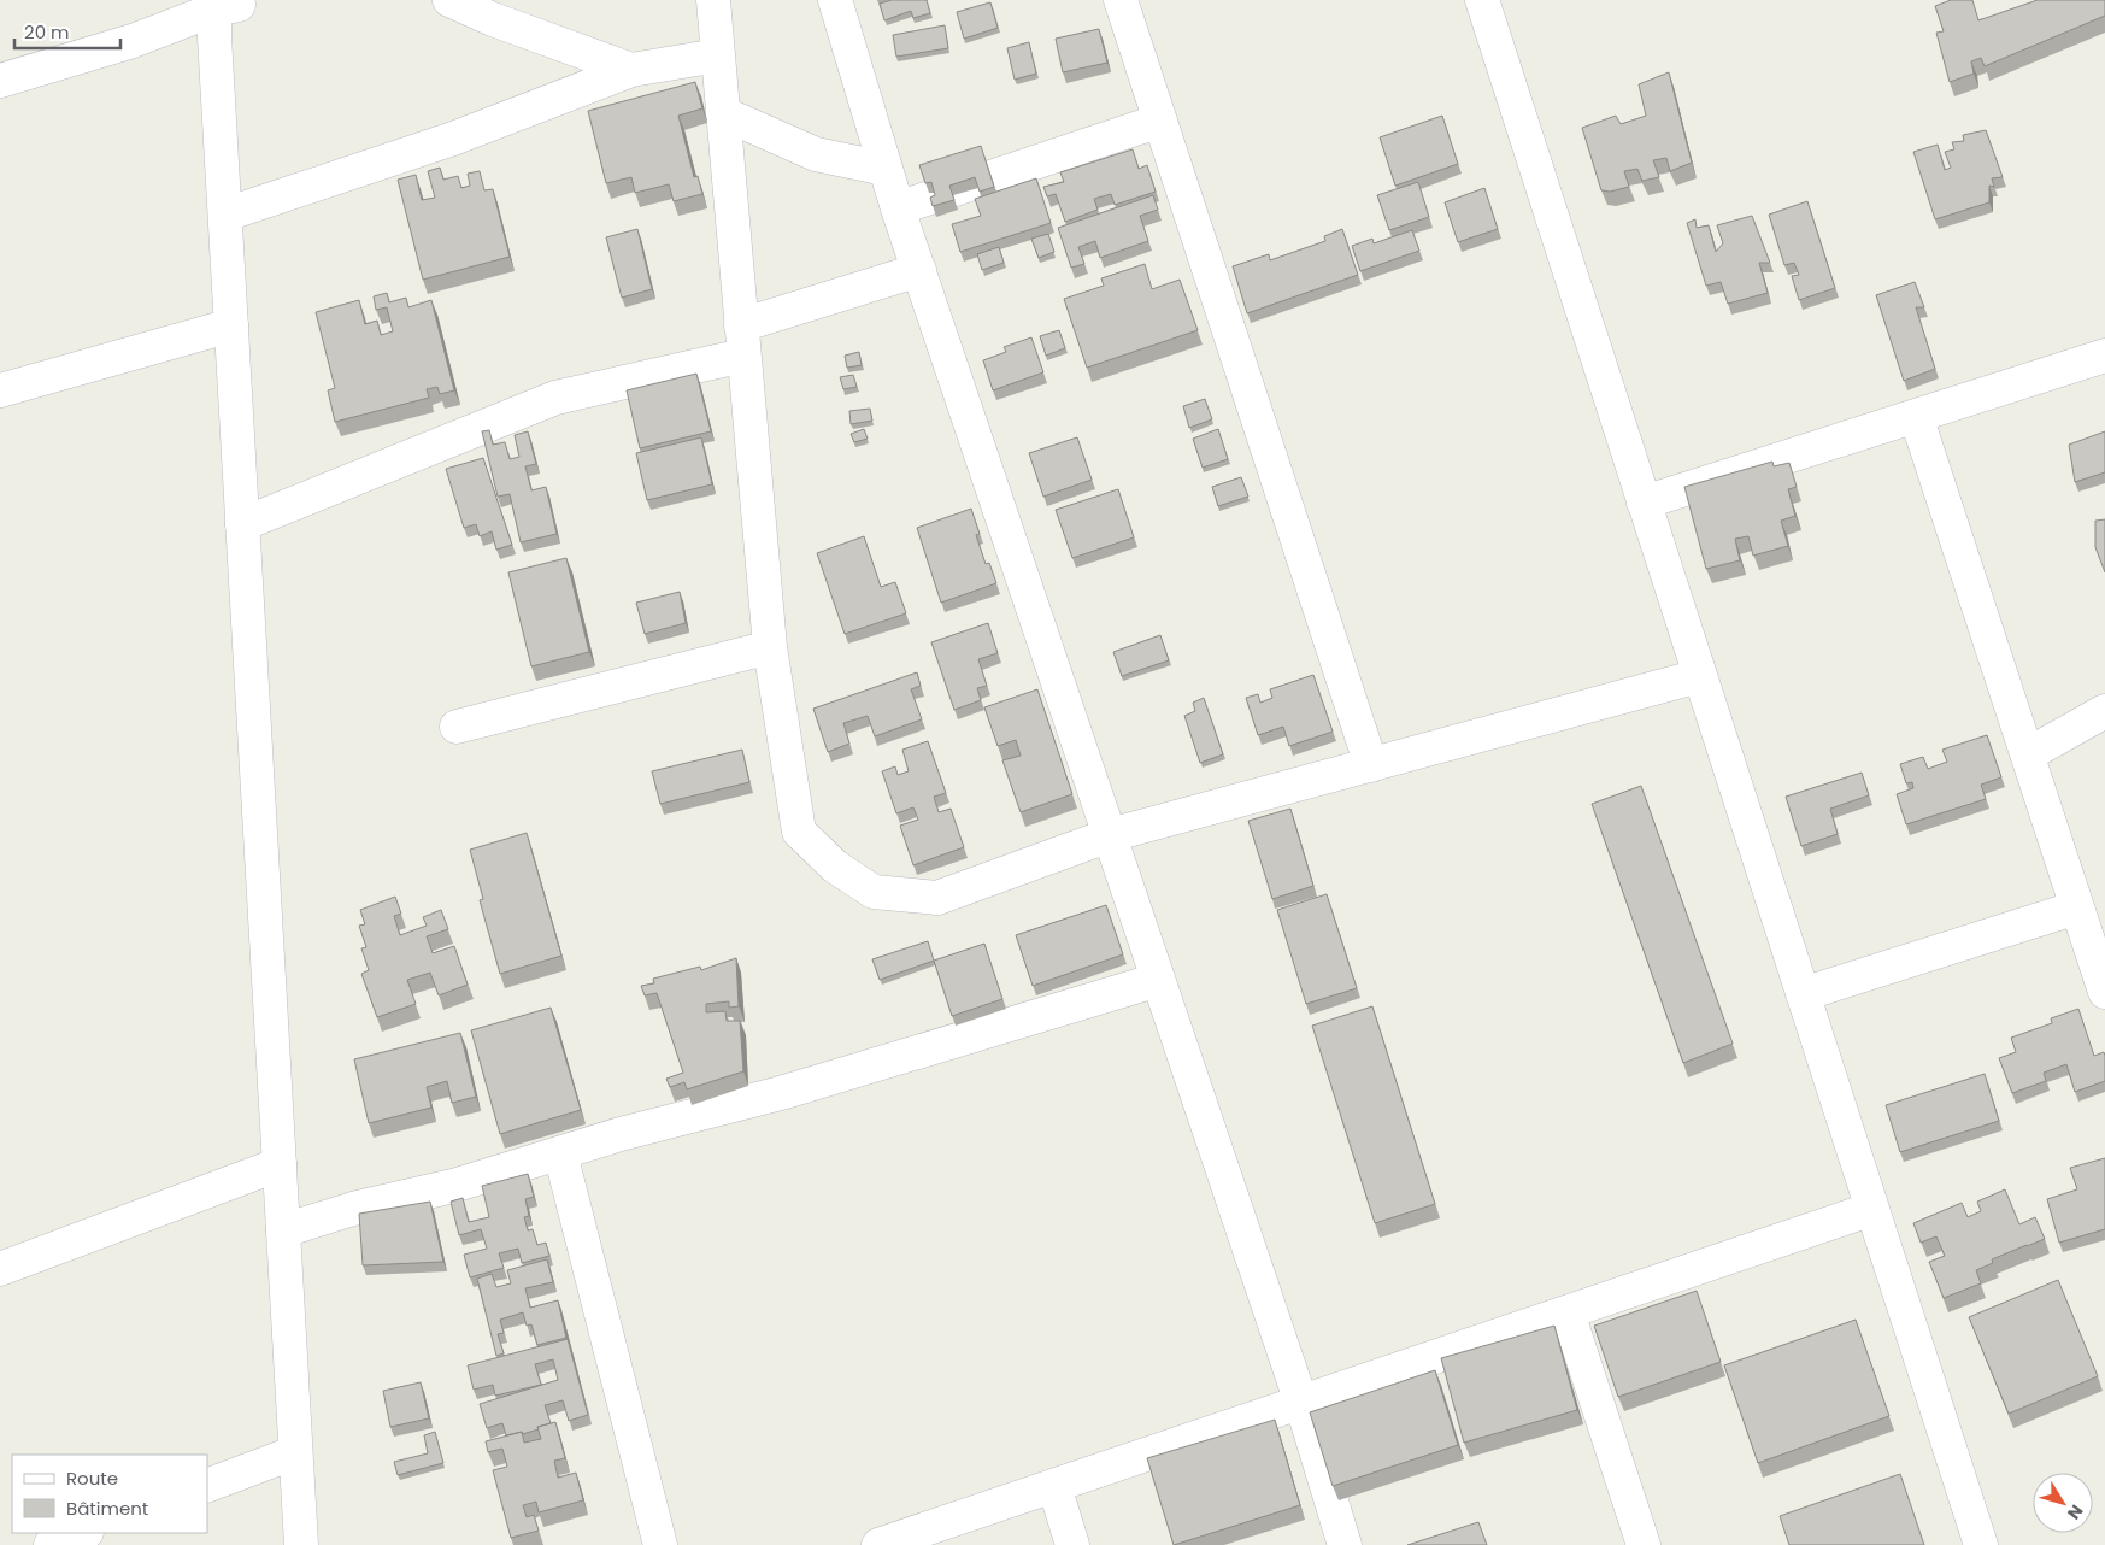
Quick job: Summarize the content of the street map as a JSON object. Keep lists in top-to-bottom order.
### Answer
{
  "legend": ["Route", "Bâtiment"],
  "scale_bar": "20 m",
  "north": "bottom right"
}
